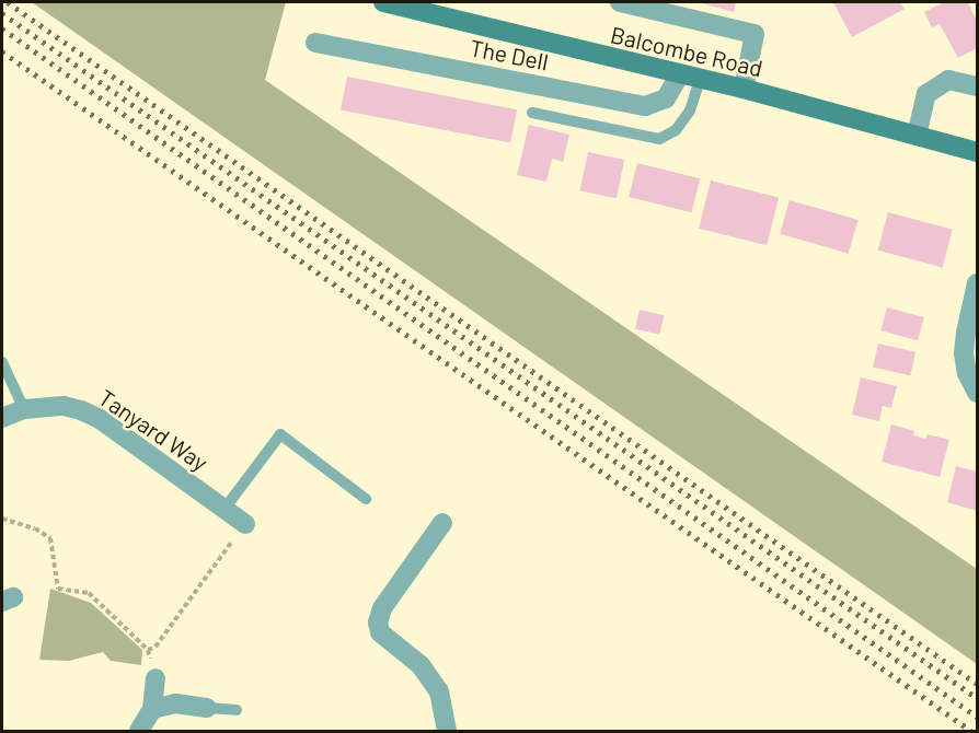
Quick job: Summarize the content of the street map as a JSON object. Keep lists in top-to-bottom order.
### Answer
{
  "streets": {
    "main road": ["Balcombe Road"],
    "street": ["The Dell", "Tanyard Way"]
  },
  "crossings": [
    ["Balcombe Road", "The Dell"]
  ]
}
